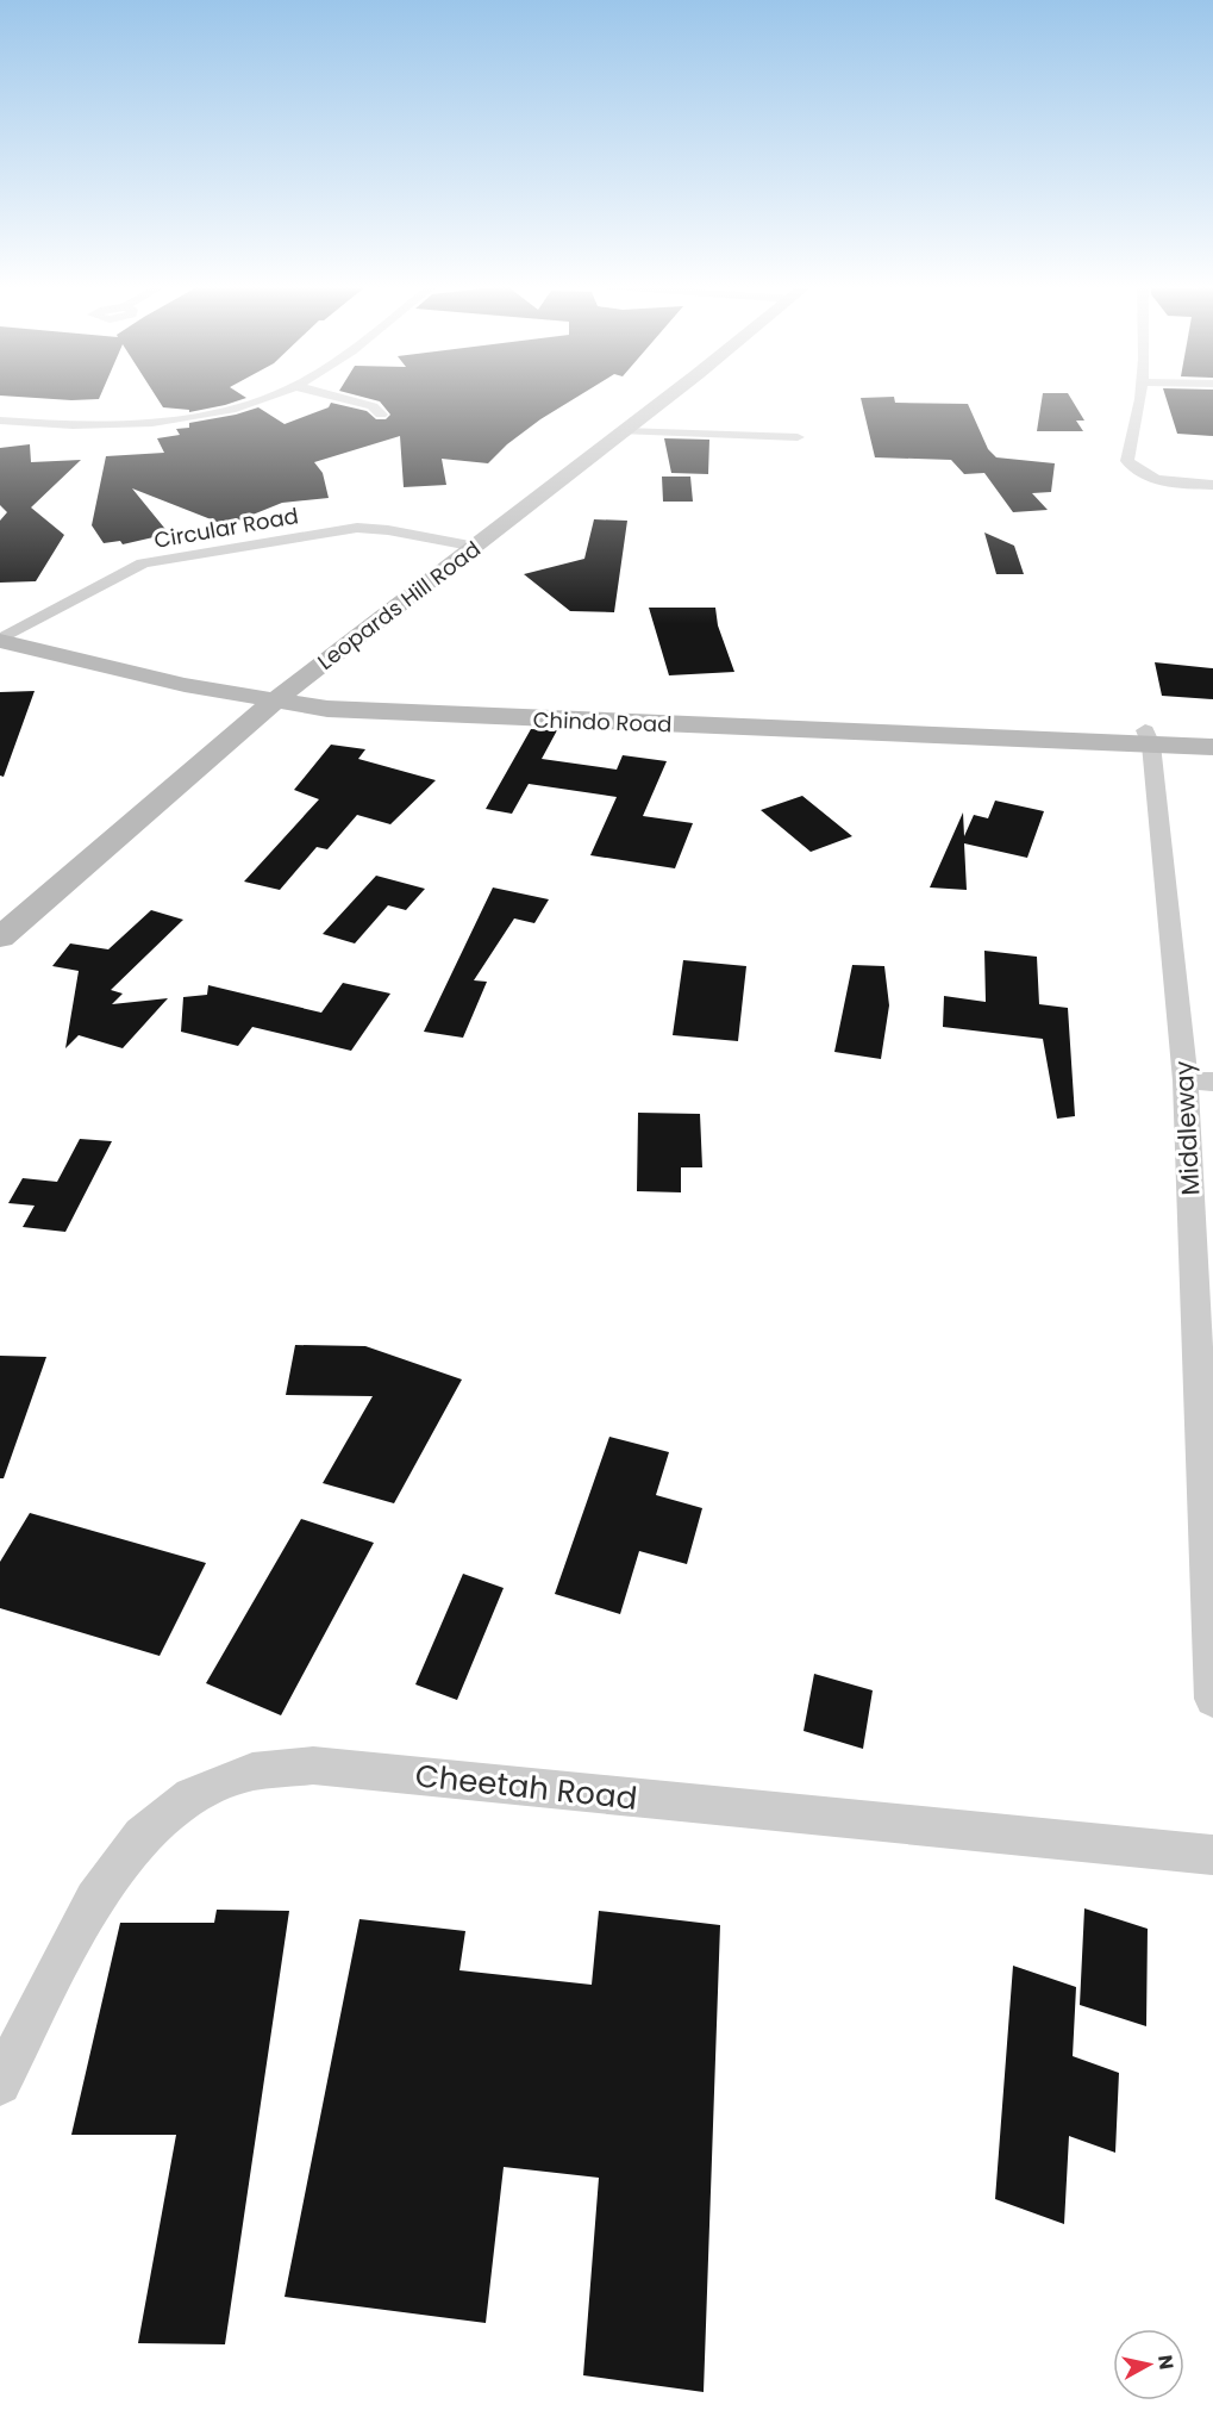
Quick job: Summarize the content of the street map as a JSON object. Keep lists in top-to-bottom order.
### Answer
{
  "streets": {
    "main road": ["Leopards Hill Road", "Chindo Road"],
    "street": ["Circular Road", "Middleway", "Cheetah Road"]
  },
  "crossings": [
    ["Circular Road", "Leopards Hill Road"],
    ["Circular Road", "Chindo Road"],
    ["Leopards Hill Road", "Chindo Road"],
    ["Chindo Road", "Middleway"]
  ],
  "north": "right"
}
